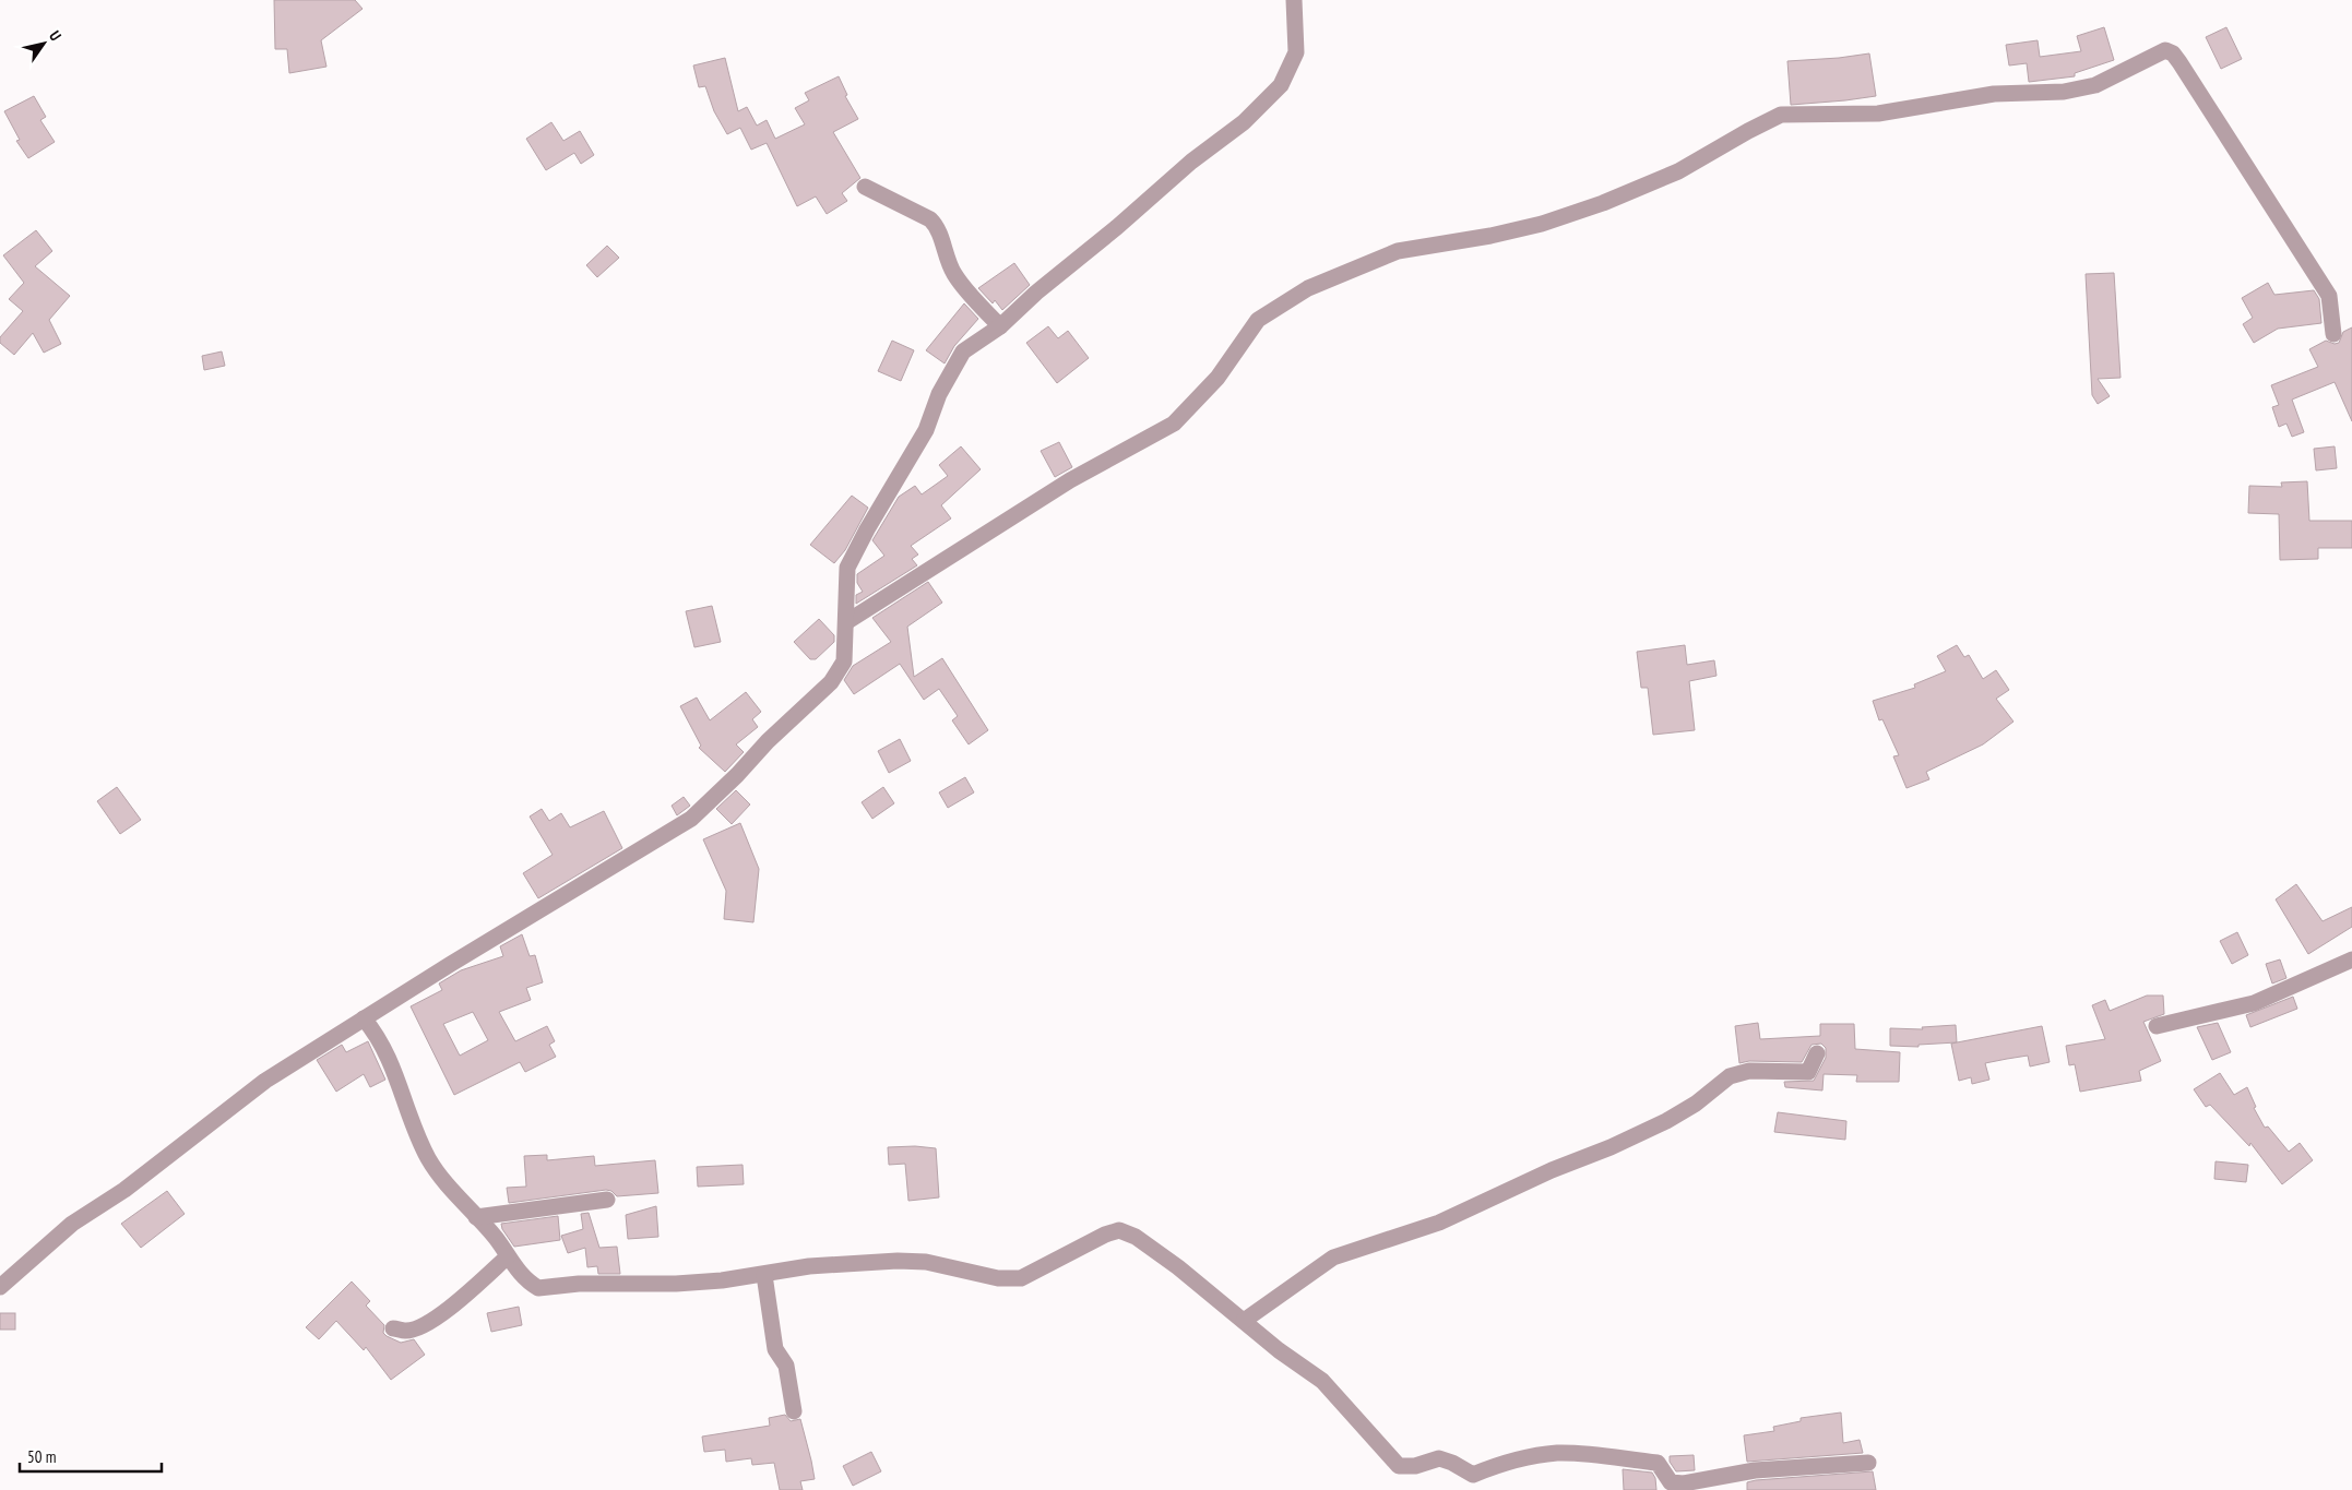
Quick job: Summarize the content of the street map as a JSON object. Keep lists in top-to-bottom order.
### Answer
{
  "scale_bar": "50 m",
  "north": "top right"
}
